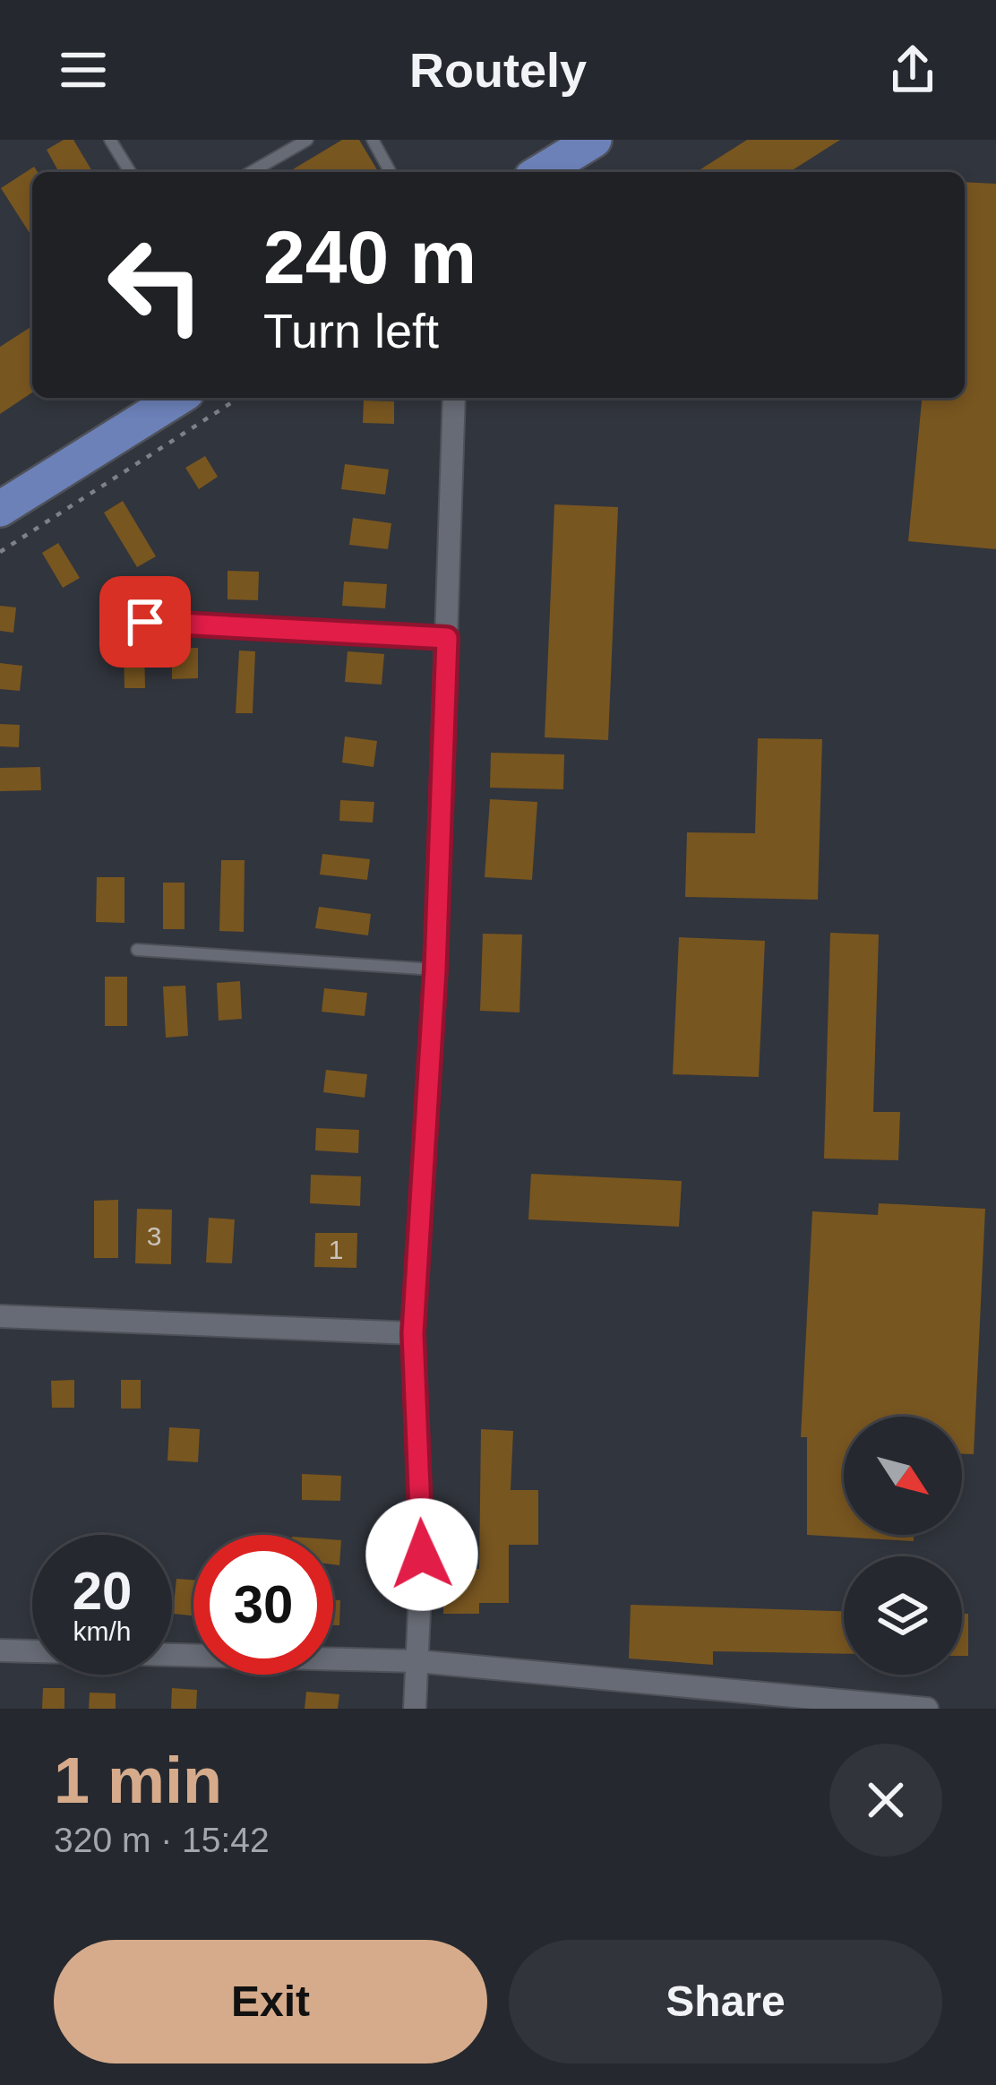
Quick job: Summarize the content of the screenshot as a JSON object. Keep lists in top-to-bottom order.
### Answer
{
  "house_numbers": ["3", "1"],
  "north": "bottom right",
  "page": {
    "header": "Routely",
    "turn": ["240 m", "Turn left"],
    "speed": "20 km/h",
    "limit": "30",
    "heading": ["1 min", "320 m · 15:42"],
    "buttons": ["Exit", "Share"]
  }
}
